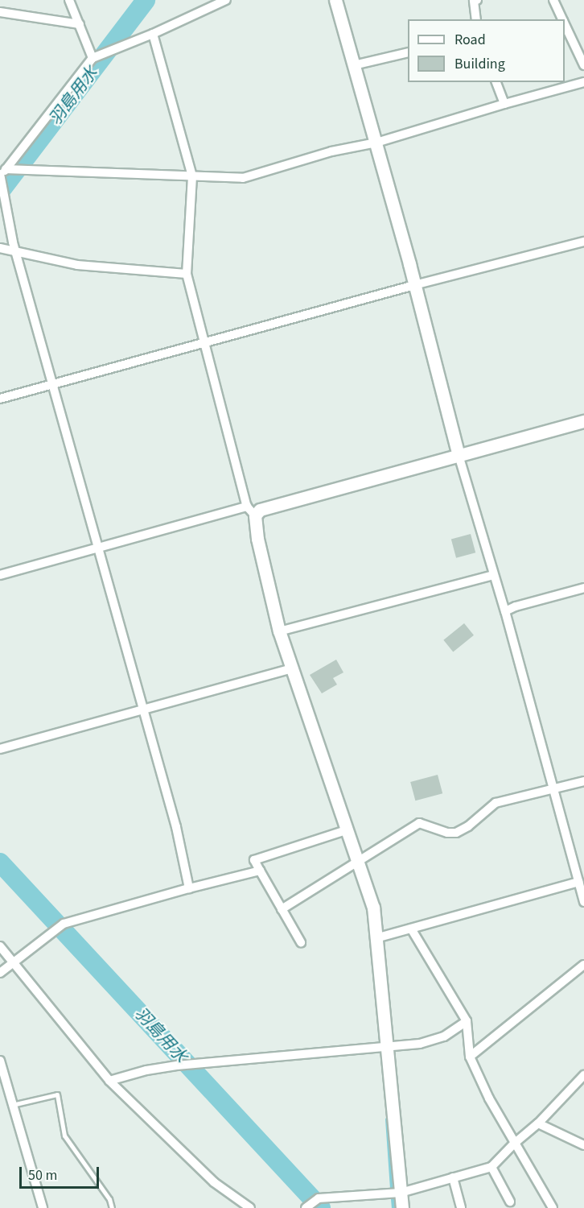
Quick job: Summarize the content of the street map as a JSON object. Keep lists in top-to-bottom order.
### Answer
{
  "water": ["羽島用水"],
  "legend": ["Road", "Building"],
  "scale_bar": "50 m"
}
